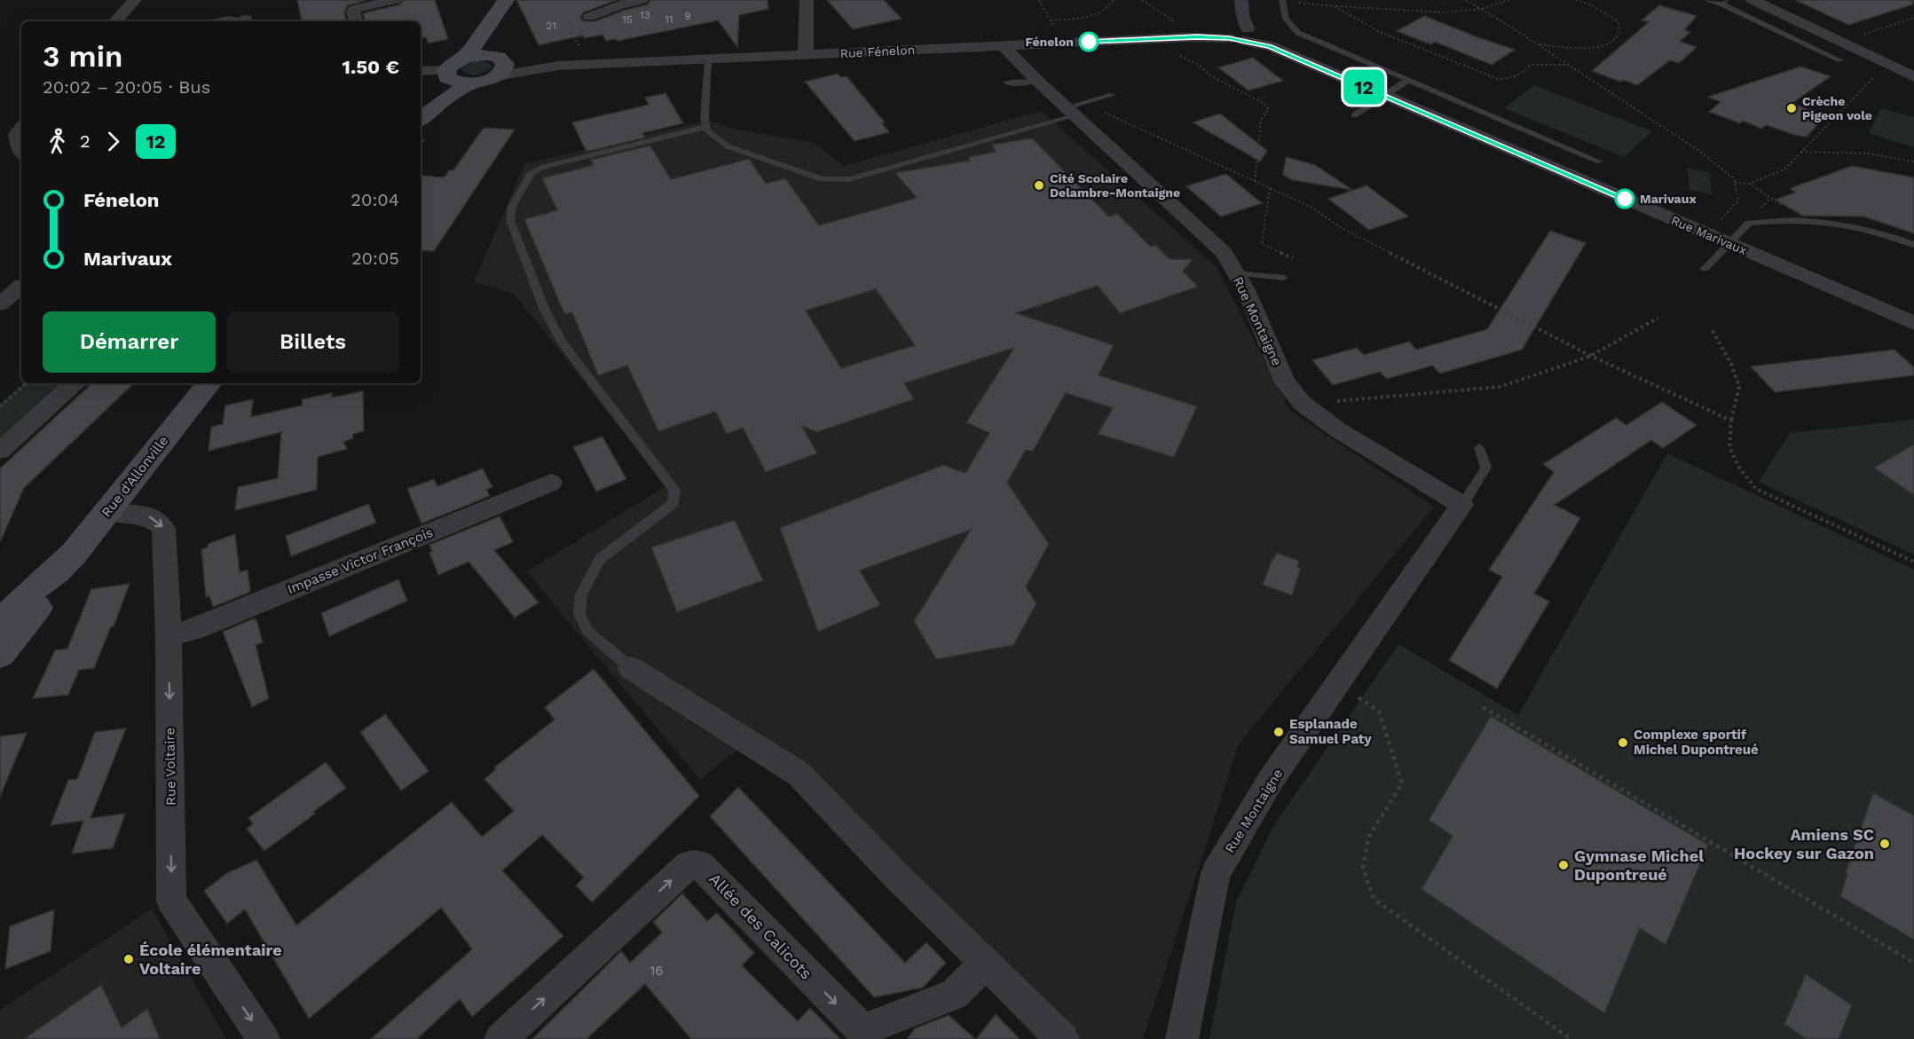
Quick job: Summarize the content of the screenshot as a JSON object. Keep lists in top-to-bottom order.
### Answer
{
  "streets": {
    "main road": ["Rue d'Allonville"],
    "street": [
      "Rue Fénelon",
      "Rue Marivaux",
      "Rue Montaigne",
      "Impasse Victor François",
      "Rue Voltaire",
      "Allée des Calicots"
    ]
  },
  "crossings": [
    ["Rue Fénelon", "Rue Marivaux"],
    ["Rue Fénelon", "Rue Montaigne"],
    ["Rue d'Allonville", "Rue Voltaire"],
    ["Impasse Victor François", "Rue Voltaire"]
  ],
  "one_way": ["Rue Voltaire"],
  "places": [
    "Fénelon",
    "Crèche Pigeon vole",
    "Cité Scolaire Delambre-Montaigne",
    "Marivaux",
    "Esplanade Samuel Paty",
    "Complexe sportif Michel Dupontreué",
    "Amiens SC Hockey sur Gazon",
    "Gymnase Michel Dupontreué",
    "École élémentaire Voltaire"
  ],
  "lines": ["bus line 12"],
  "house_numbers": [
    "13",
    "9",
    "15",
    "11",
    "21",
    "16"
  ],
  "page": {
    "on_map": "12",
    "heading": ["3 min", "20:02 – 20:05 · Bus", "1.50 €"],
    "legs": ["2", "12"],
    "list": [
      {
        "name": "Fénelon",
        "value": "20:04"
      },
      {
        "name": "Marivaux",
        "value": "20:05"
      }
    ],
    "buttons": ["Démarrer", "Billets"]
  }
}
